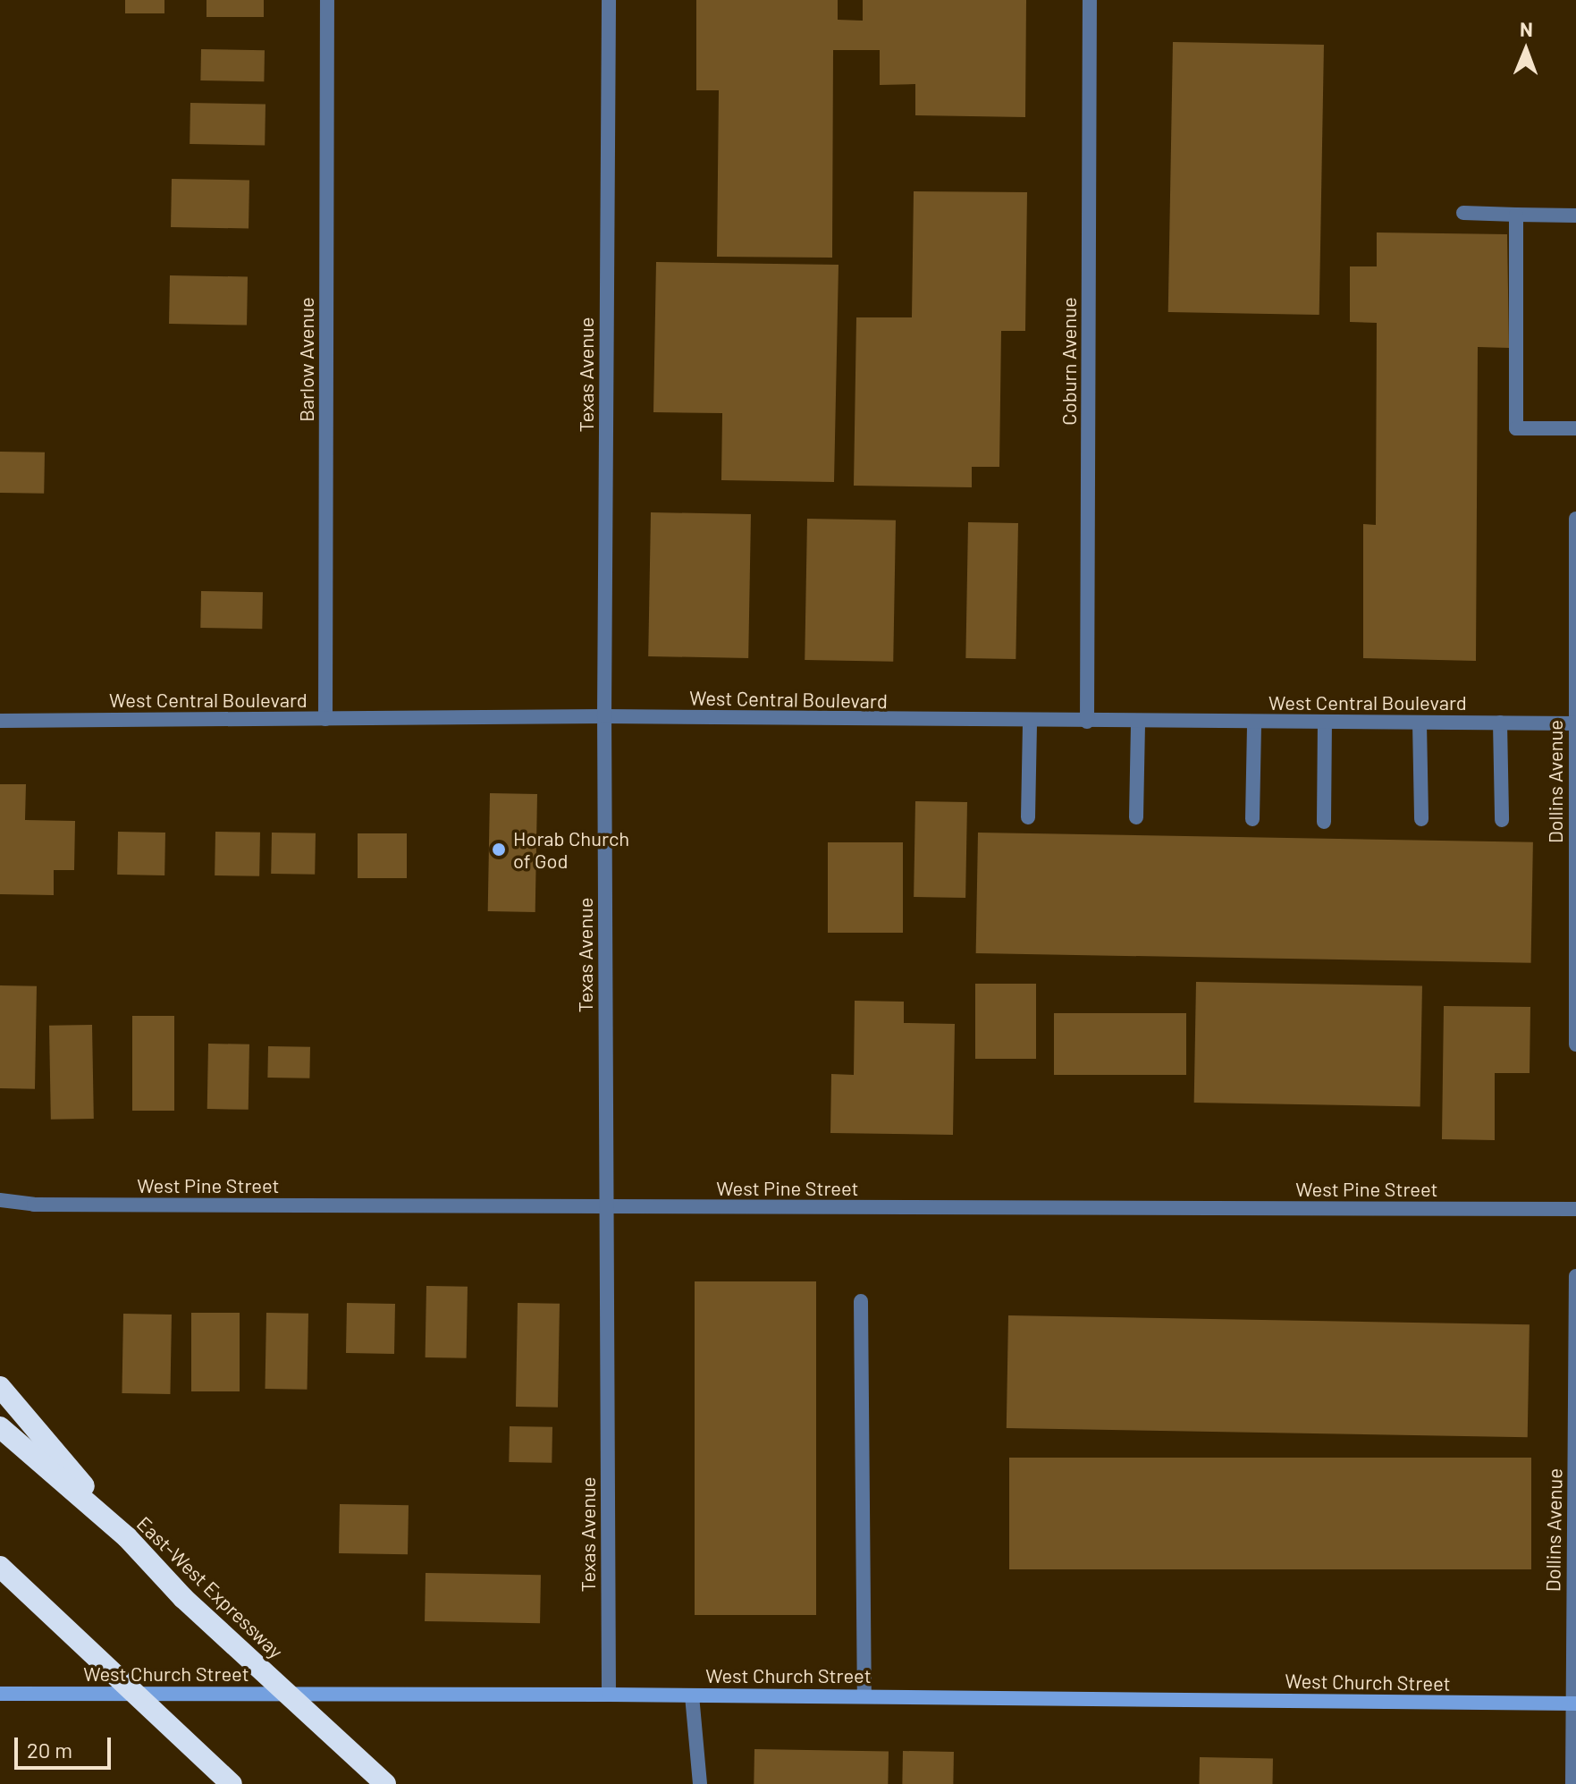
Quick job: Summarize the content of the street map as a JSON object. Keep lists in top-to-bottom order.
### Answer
{
  "streets": {
    "highway": ["East-West Expressway"],
    "street": [
      "Barlow Avenue",
      "Coburn Avenue",
      "Texas Avenue",
      "West Central Boulevard",
      "Dollins Avenue",
      "West Pine Street",
      "West Church Street"
    ]
  },
  "crossings": [
    ["Barlow Avenue", "West Central Boulevard"],
    ["Coburn Avenue", "West Central Boulevard"],
    ["Texas Avenue", "West Central Boulevard"],
    ["Texas Avenue", "West Pine Street"],
    ["Texas Avenue", "West Church Street"],
    ["West Central Boulevard", "Dollins Avenue"],
    ["Dollins Avenue", "West Church Street"]
  ],
  "places": ["Horab Church of God"],
  "scale_bar": "20 m",
  "north": "top"
}
